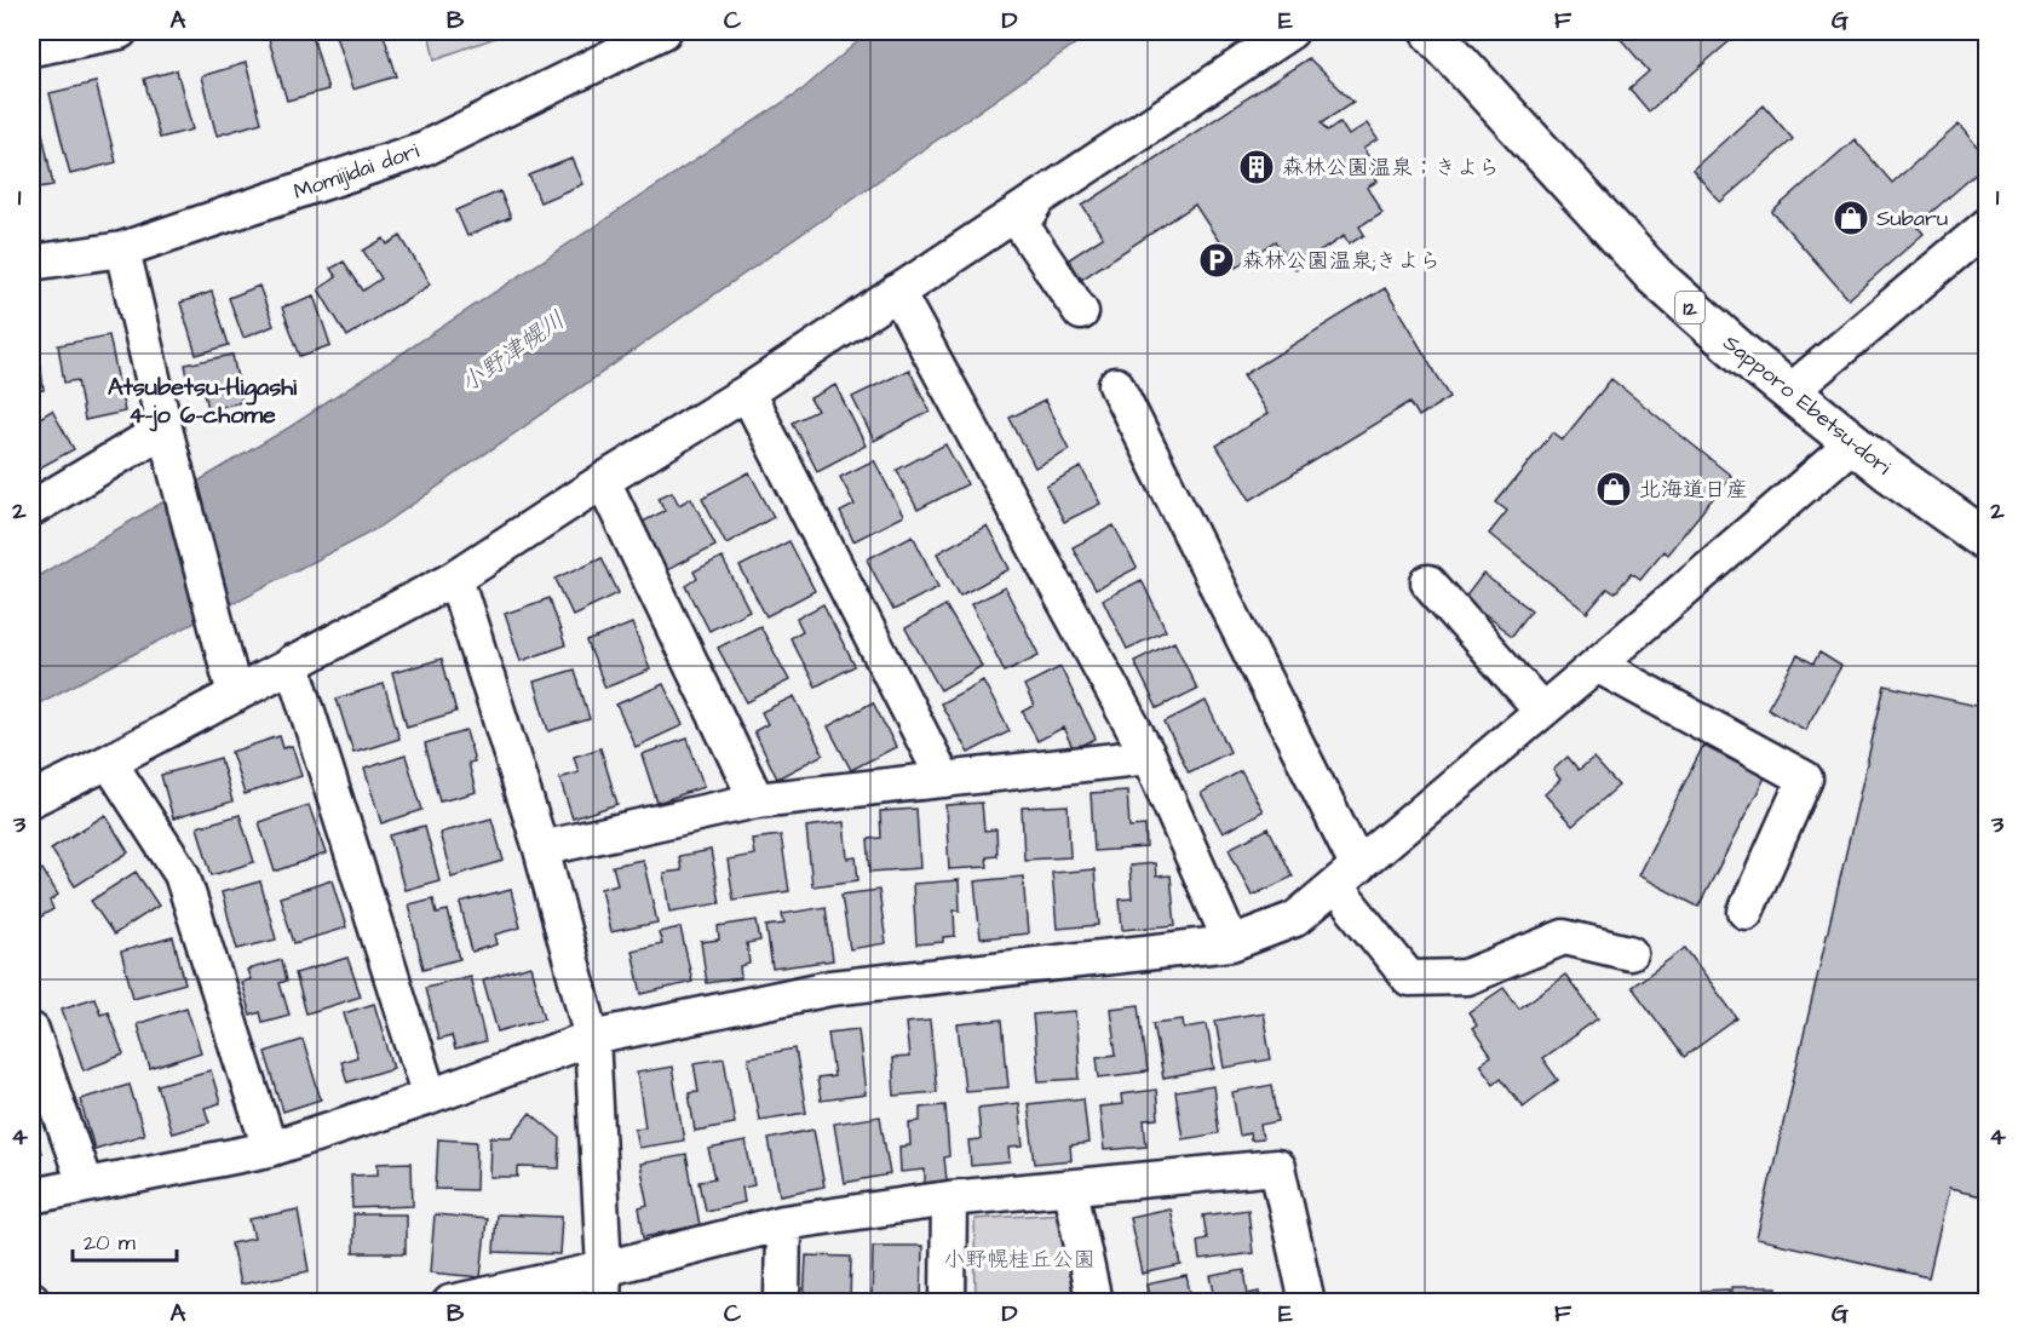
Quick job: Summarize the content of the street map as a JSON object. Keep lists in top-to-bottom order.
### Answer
{
  "streets": {
    "highway": ["12", "Sapporo Ebetsu-dori"],
    "street": ["Momijidai dori"]
  },
  "districts": ["Atsubetsu-Higashi 4-jo 6-chome"],
  "water": ["小野津幌川"],
  "parks": ["小野幌桂丘公園"],
  "places": {
    "building": ["森林公園温泉；きよら"],
    "shop": ["Subaru", "北海道日産"],
    "parking": ["森林公園温泉;きよら"]
  },
  "scale_bar": "20 m",
  "grid": {
    "columns": [
      "A",
      "B",
      "C",
      "D",
      "E",
      "F",
      "G"
    ],
    "rows": [
      "1",
      "2",
      "3",
      "4"
    ]
  }
}
